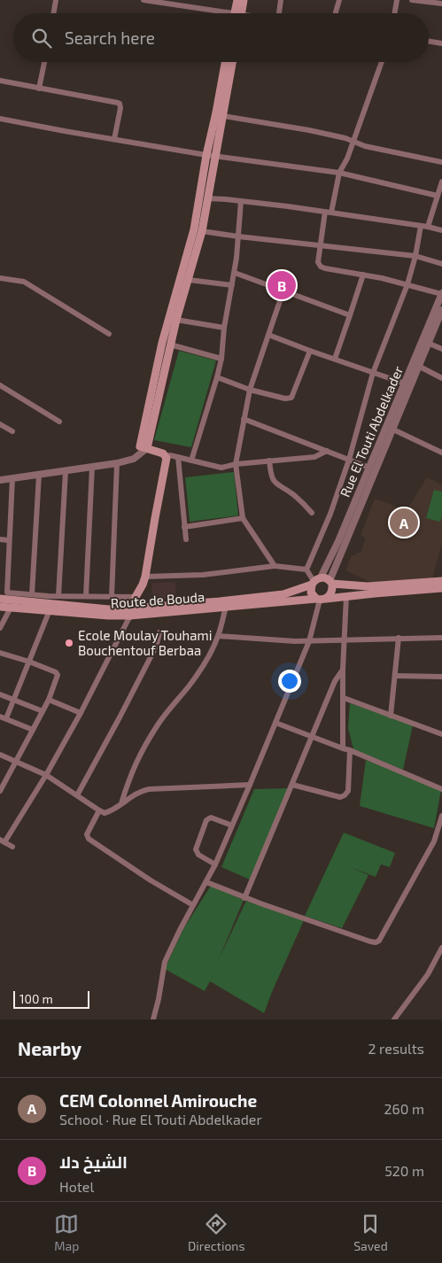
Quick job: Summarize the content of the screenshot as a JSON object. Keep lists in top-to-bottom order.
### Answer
{
  "streets": {
    "main road": ["Route de Bouda"],
    "street": ["Rue El Touti Abdelkader"]
  },
  "crossings": [
    ["Rue El Touti Abdelkader", "Route de Bouda"]
  ],
  "places": ["Ecole Moulay Touhami Bouchentouf Berbaa"],
  "scale_bar": "100 m",
  "page": {
    "search": "Search here",
    "pins": ["B", "A"],
    "scale": "100 m",
    "heading": ["Nearby", "2 results"],
    "list": [
      {
        "mark": "A",
        "name": "CEM Colonnel Amirouche",
        "note": "School · Rue El Touti Abdelkader",
        "value": "260 m"
      },
      {
        "mark": "B",
        "name": "الشيخ دلا",
        "note": "Hotel",
        "value": "520 m"
      }
    ],
    "nav": ["Map", "Directions", "Saved"]
  }
}
